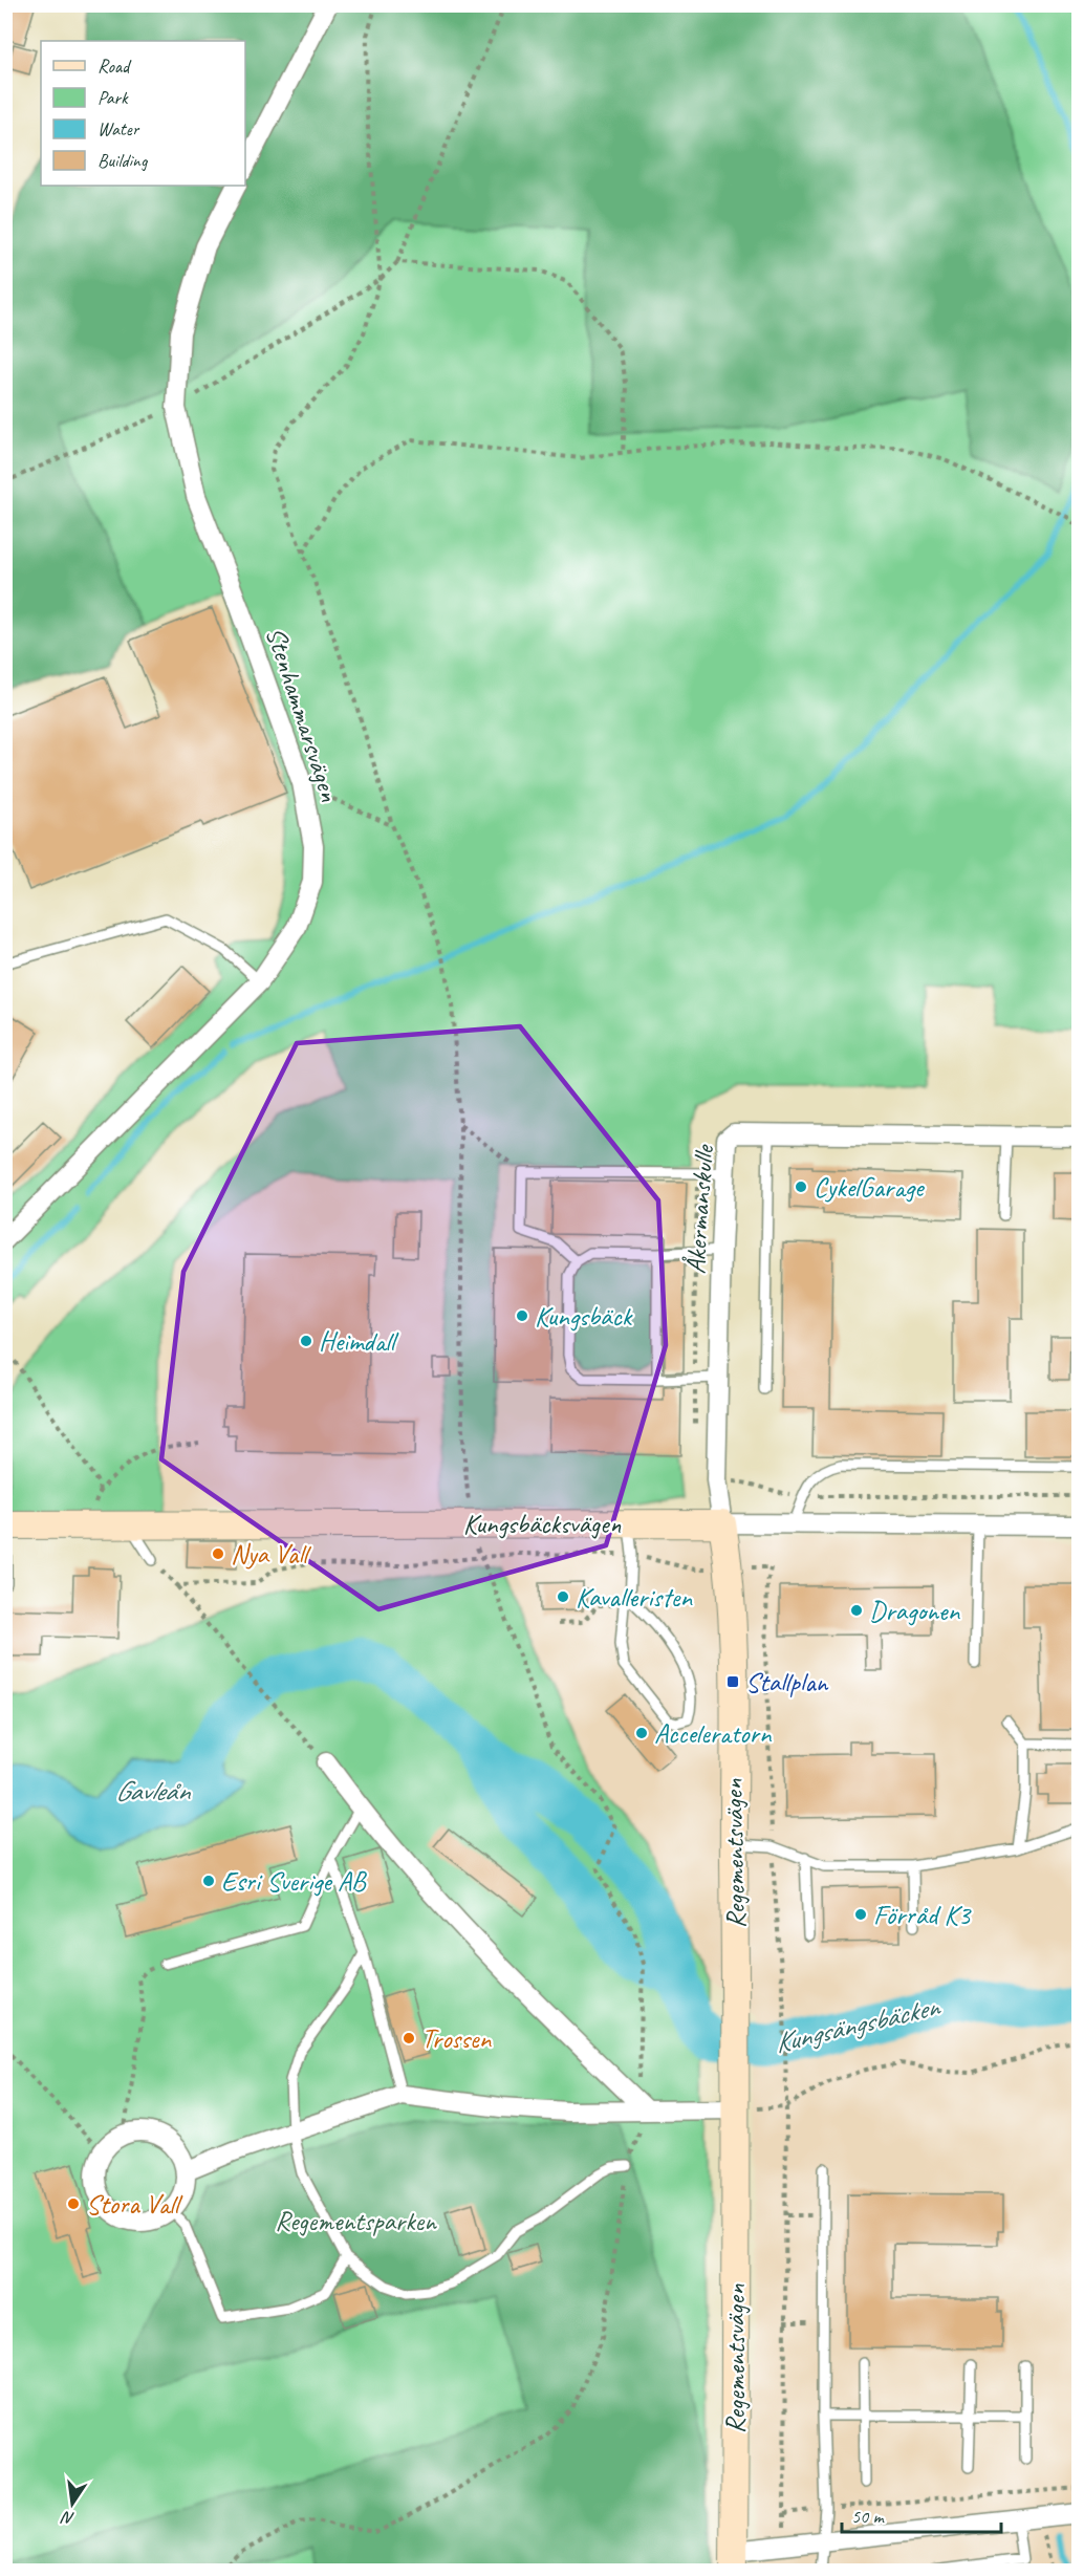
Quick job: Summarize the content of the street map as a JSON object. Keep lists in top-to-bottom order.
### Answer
{
  "streets": {
    "street": [
      "Stenhammarsvägen",
      "Åkermanskulle",
      "Kungsbäcksvägen",
      "Regementsvägen"
    ]
  },
  "crossings": [
    ["Åkermanskulle", "Kungsbäcksvägen"],
    ["Åkermanskulle", "Regementsvägen"],
    ["Kungsbäcksvägen", "Regementsvägen"]
  ],
  "water": ["Gavleån", "Kungsängsbäcken"],
  "parks": ["Regementsparken"],
  "places": {
    "other": [
      "CykelGarage",
      "Kungsbäck",
      "Heimdall",
      "Nya Vall",
      "Kavalleristen",
      "Dragonen",
      "Acceleratorn",
      "Esri Sverige AB",
      "Förråd K3",
      "Trossen",
      "Stora Vall"
    ],
    "transit": ["Stallplan"]
  },
  "legend": [
    "Road",
    "Park",
    "Water",
    "Building"
  ],
  "scale_bar": "50 m",
  "north": "bottom"
}
